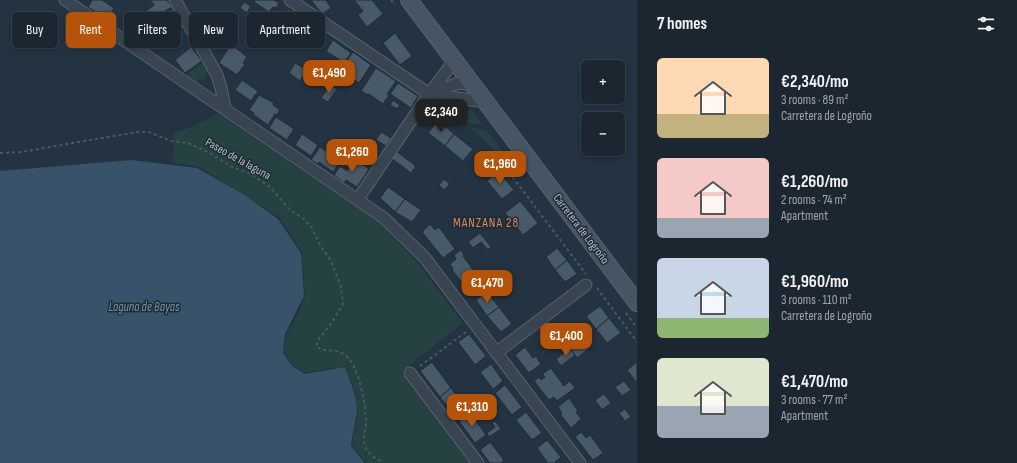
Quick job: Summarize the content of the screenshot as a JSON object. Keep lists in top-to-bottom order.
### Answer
{
  "streets": {
    "main road": ["Carretera de Logroño"],
    "path": ["Paseo de la laguna"]
  },
  "districts": ["MANZANA 28"],
  "water": ["Laguna de Bayas"],
  "page": {
    "heading": "7 homes",
    "chip": [
      "Buy",
      "Rent",
      "Filters",
      "New",
      "Apartment"
    ],
    "list": [
      {
        "name": "€2,340/mo",
        "note": "3 rooms · 89 m² · Carretera de Logroño"
      },
      {
        "name": "€1,260/mo",
        "note": "2 rooms · 74 m² · Apartment"
      },
      {
        "name": "€1,960/mo",
        "note": "3 rooms · 110 m² · Carretera de Logroño"
      },
      {
        "name": "€1,470/mo",
        "note": "3 rooms · 77 m² · Apartment"
      }
    ],
    "map_buttons": ["+", "−"],
    "price": [
      "€1,490",
      "€2,340",
      "€1,260",
      "€1,960",
      "€1,470",
      "€1,400",
      "€1,310"
    ]
  }
}
